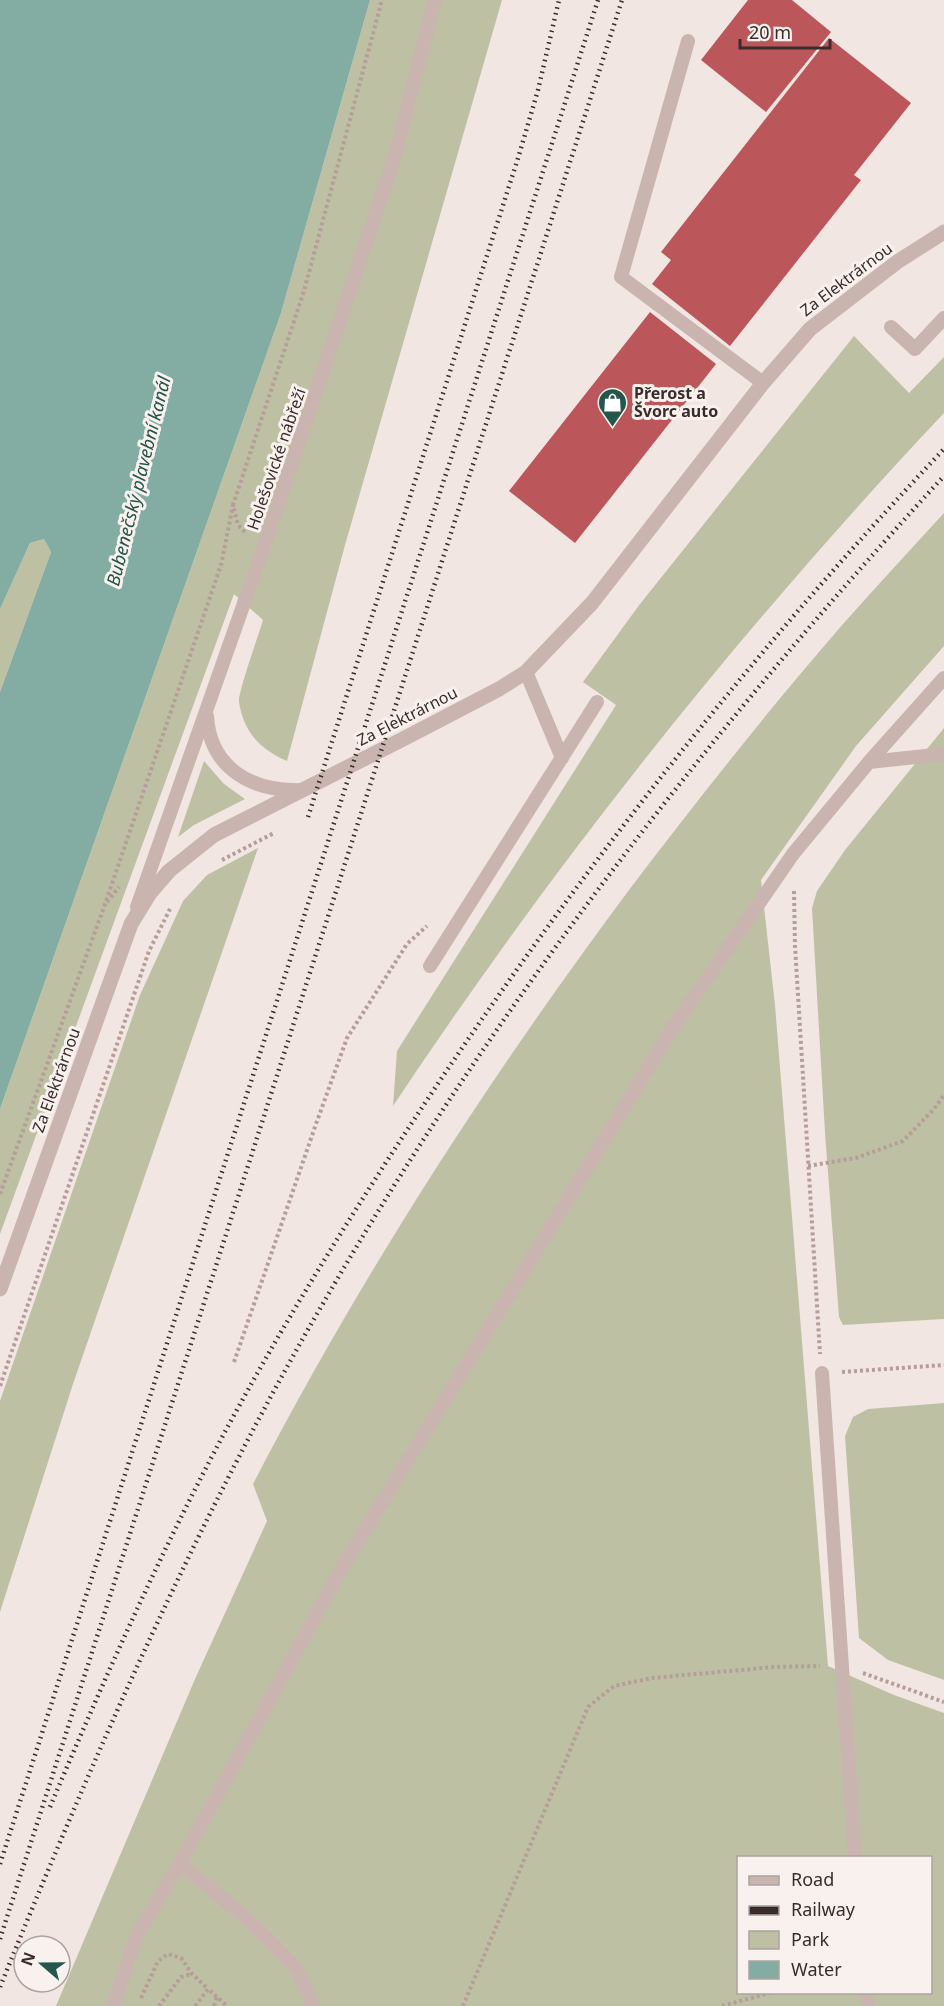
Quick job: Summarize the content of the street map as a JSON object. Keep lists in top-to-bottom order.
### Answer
{
  "streets": {
    "street": ["Za Elektrárnou"],
    "lane": ["Holešovické nábřeží"]
  },
  "crossings": [
    ["Za Elektrárnou", "Holešovické nábřeží"]
  ],
  "water": ["Bubenečský plavební kanál"],
  "places": {
    "shop": ["Přerost a Švorc auto"]
  },
  "legend": [
    "Road",
    "Railway",
    "Park",
    "Water"
  ],
  "scale_bar": "20 m",
  "north": "left"
}
